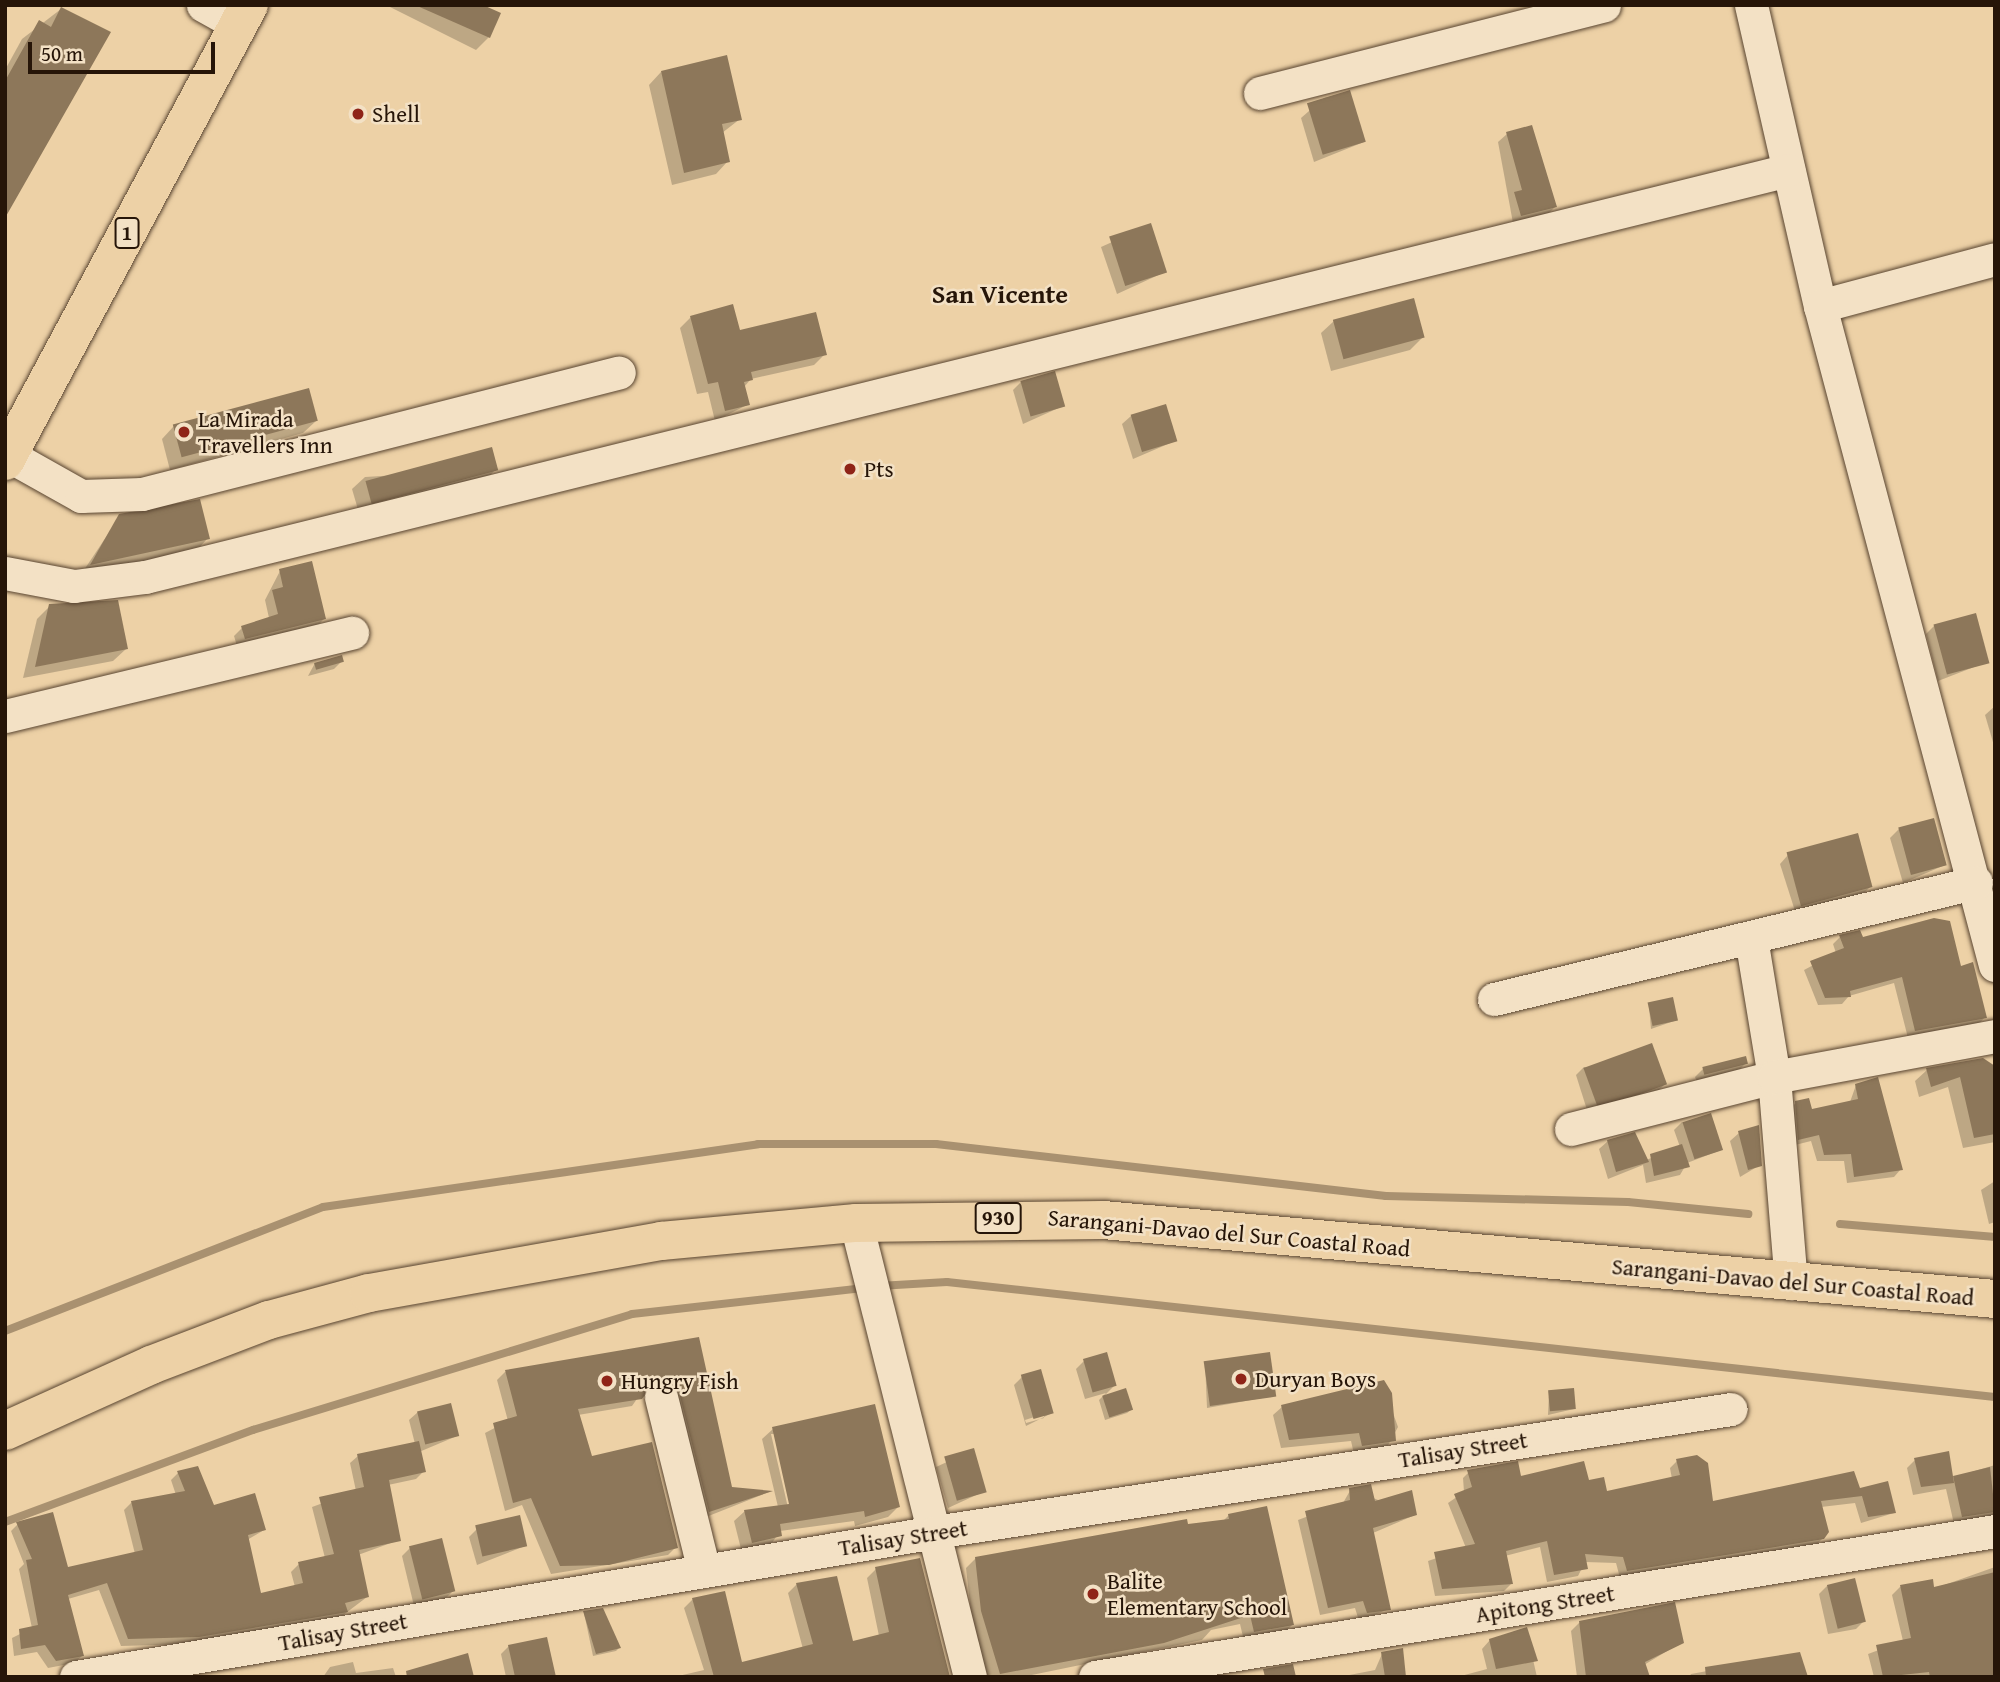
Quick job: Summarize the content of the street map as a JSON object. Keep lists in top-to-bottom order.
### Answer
{
  "streets": {
    "main road": ["1", "930", "Sarangani-Davao del Sur Coastal Road"],
    "street": ["Talisay Street", "Apitong Street"]
  },
  "districts": ["San Vicente"],
  "places": [
    "Shell",
    "La Mirada Travellers Inn",
    "Pts",
    "Duryan Boys",
    "Hungry Fish",
    "Balite Elementary School"
  ],
  "scale_bar": "50 m"
}
